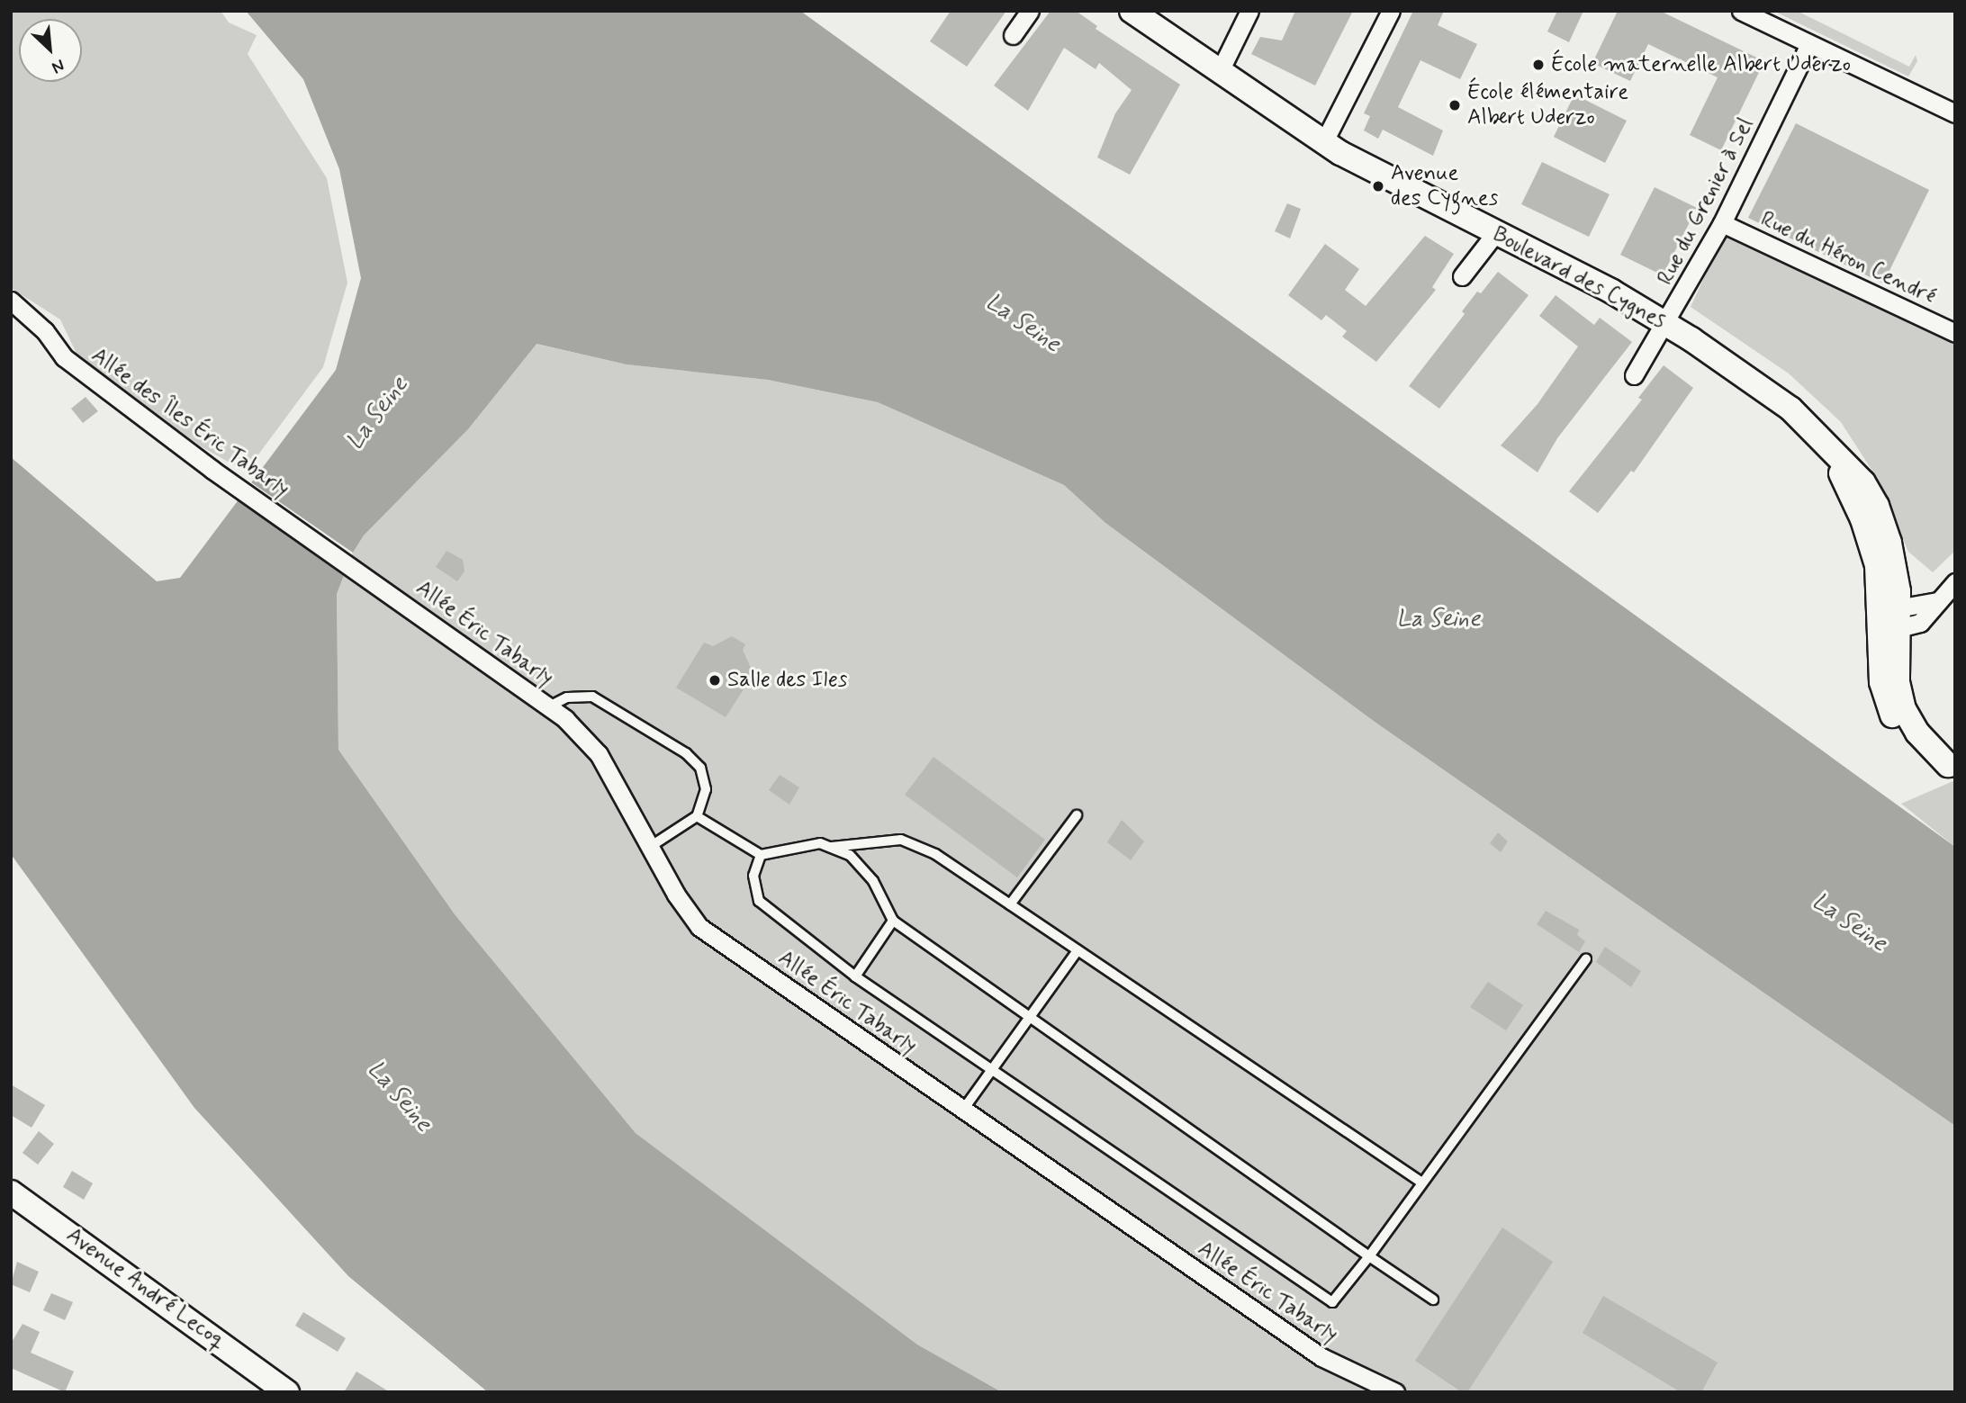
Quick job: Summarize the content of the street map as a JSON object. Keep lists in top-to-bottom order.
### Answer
{
  "streets": {
    "main road": ["Boulevard des Cygnes", "Avenue André Lecoq"],
    "street": [
      "Rue du Grenier à Sel",
      "Rue du Héron Cendré",
      "Allée des Îles Éric Tabarly",
      "Allée Éric Tabarly"
    ]
  },
  "crossings": [
    ["Rue du Grenier à Sel", "Rue du Héron Cendré"],
    ["Rue du Grenier à Sel", "Boulevard des Cygnes"],
    ["Allée des Îles Éric Tabarly", "Allée Éric Tabarly"]
  ],
  "water": ["La Seine"],
  "places": [
    "École maternelle Albert Uderzo",
    "École élémentaire Albert Uderzo",
    "Avenue des Cygnes",
    "Salle des Iles"
  ],
  "north": "bottom right"
}
